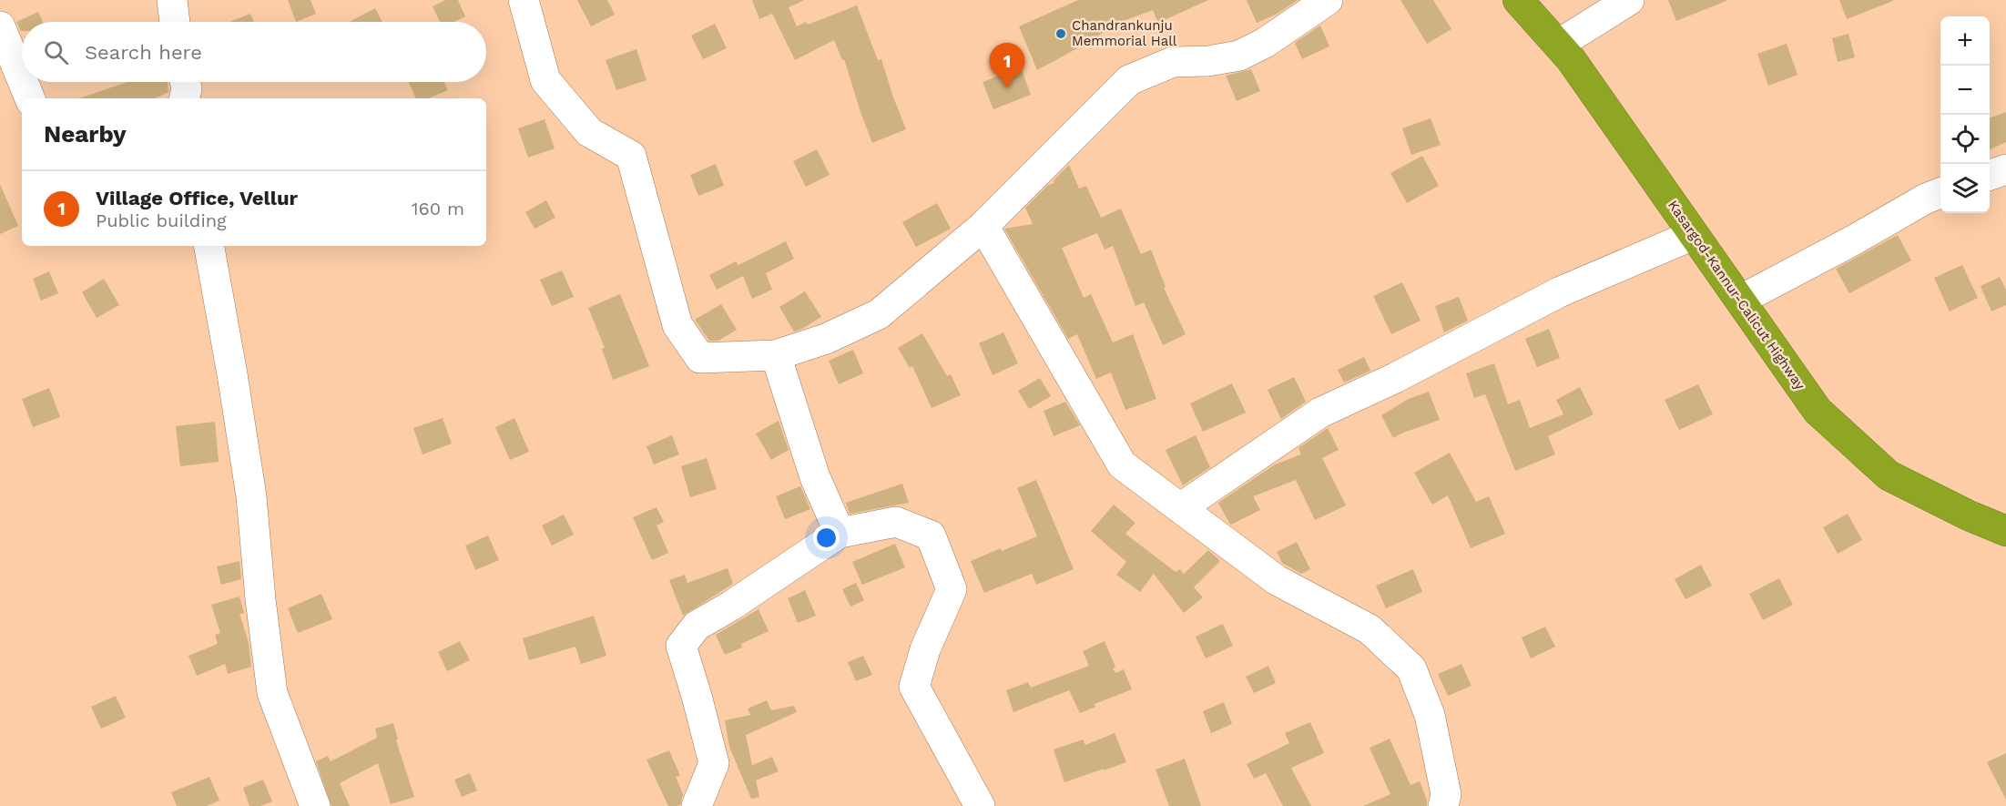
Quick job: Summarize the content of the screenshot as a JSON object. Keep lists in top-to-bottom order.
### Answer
{
  "streets": {
    "highway": ["Kasargod-Kannur-Calicut Highway"]
  },
  "places": ["Chandrankunju Memmorial Hall"],
  "page": {
    "map_buttons": ["+", "−"],
    "search": "Search here",
    "pins": "1",
    "heading": "Nearby",
    "list": [
      {
        "mark": "1",
        "name": "Village Office, Vellur",
        "note": "Public building",
        "value": "160 m"
      }
    ]
  }
}
